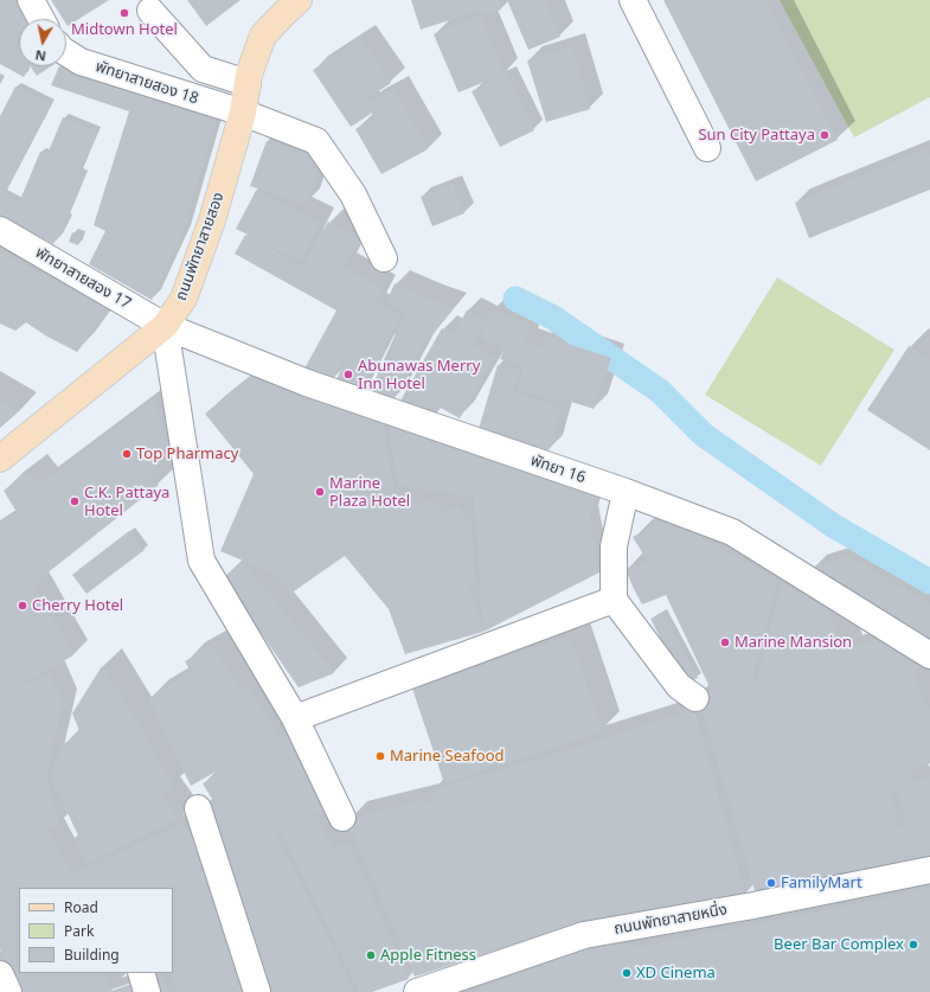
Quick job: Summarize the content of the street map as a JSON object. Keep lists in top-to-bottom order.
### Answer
{
  "streets": {
    "main road": ["ถนนพัทยาสายสอง"],
    "street": [
      "พัทยาสายสอง 18",
      "พัทยาสายสอง 17",
      "พัทยา 16",
      "ถนนพัทยาสายหนึ่ง"
    ]
  },
  "crossings": [
    ["พัทยาสายสอง 18", "ถนนพัทยาสายสอง"],
    ["ถนนพัทยาสายสอง", "พัทยาสายสอง 17"],
    ["ถนนพัทยาสายสอง", "พัทยา 16"],
    ["พัทยาสายสอง 17", "พัทยา 16"]
  ],
  "places": [
    "Midtown Hotel",
    "Sun City Pattaya",
    "Abunawas Merry Inn Hotel",
    "Top Pharmacy",
    "Marine Plaza Hotel",
    "C.K. Pattaya Hotel",
    "Cherry Hotel",
    "Marine Mansion",
    "Marine Seafood",
    "FamilyMart",
    "Beer Bar Complex",
    "Apple Fitness",
    "XD Cinema"
  ],
  "legend": ["Road", "Park", "Building"],
  "north": "bottom"
}
